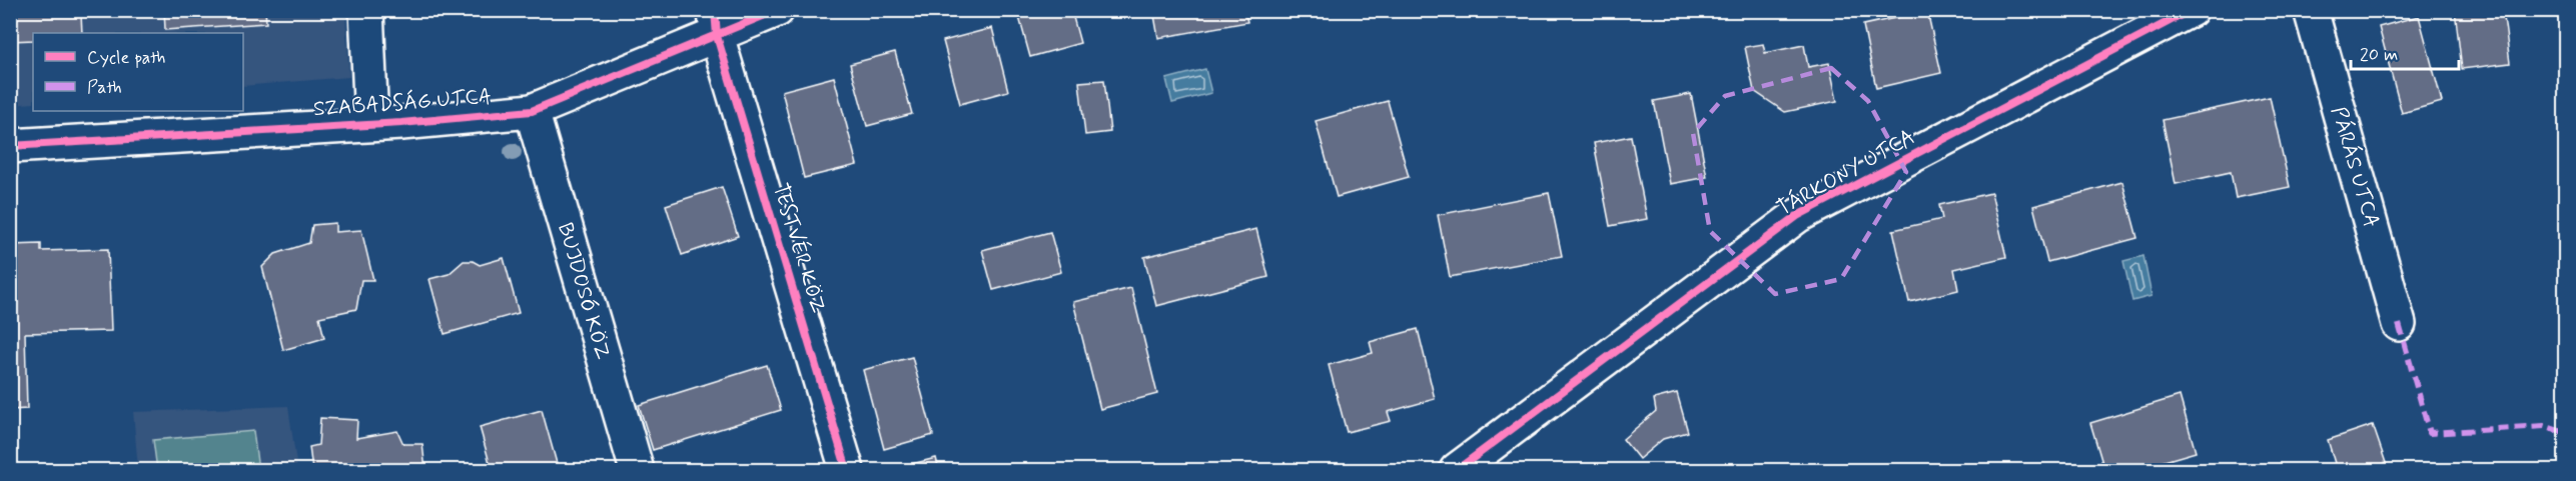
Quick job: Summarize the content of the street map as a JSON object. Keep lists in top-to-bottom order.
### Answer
{
  "streets": {
    "street": [
      "SZABADSÁG UTCA",
      "PÁRÁS UTCA",
      "TÁRKONY UTCA",
      "TESTVÉR KÖZ",
      "BUJDOSÓ KÖZ"
    ]
  },
  "crossings": [
    ["SZABADSÁG UTCA", "TESTVÉR KÖZ"],
    ["SZABADSÁG UTCA", "BUJDOSÓ KÖZ"]
  ],
  "legend": ["Cycle path", "Path"],
  "scale_bar": "20 m"
}
